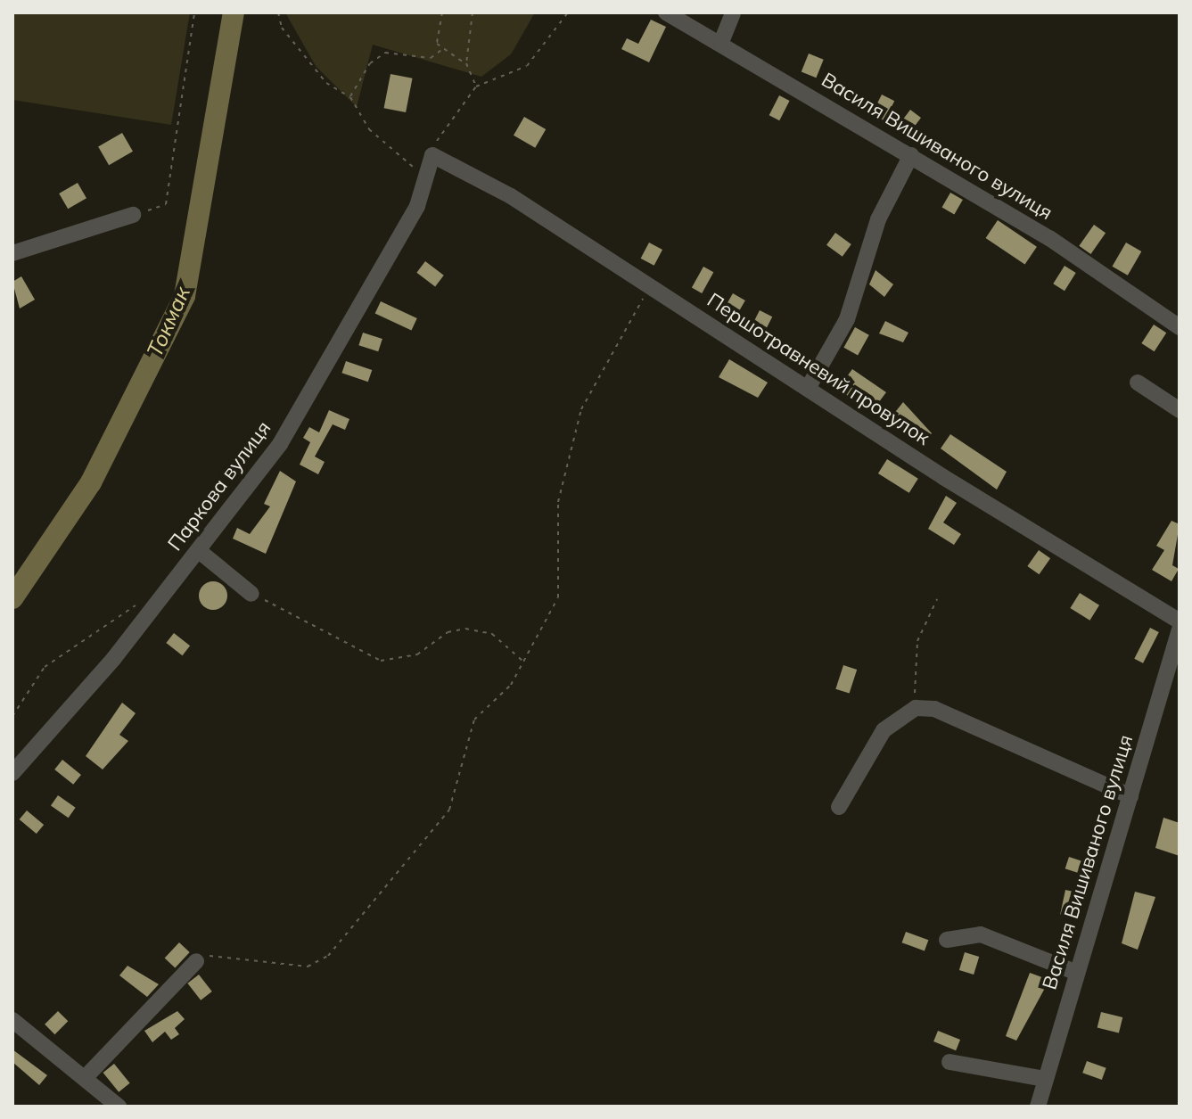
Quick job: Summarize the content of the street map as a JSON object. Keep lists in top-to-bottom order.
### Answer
{
  "streets": {
    "street": ["Василя Вишиваного вулиця", "Першотравневий провулок", "Паркова вулиця"]
  },
  "crossings": [
    ["Василя Вишиваного вулиця", "Першотравневий провулок"],
    ["Першотравневий провулок", "Паркова вулиця"]
  ],
  "water": ["Токмак"]
}
